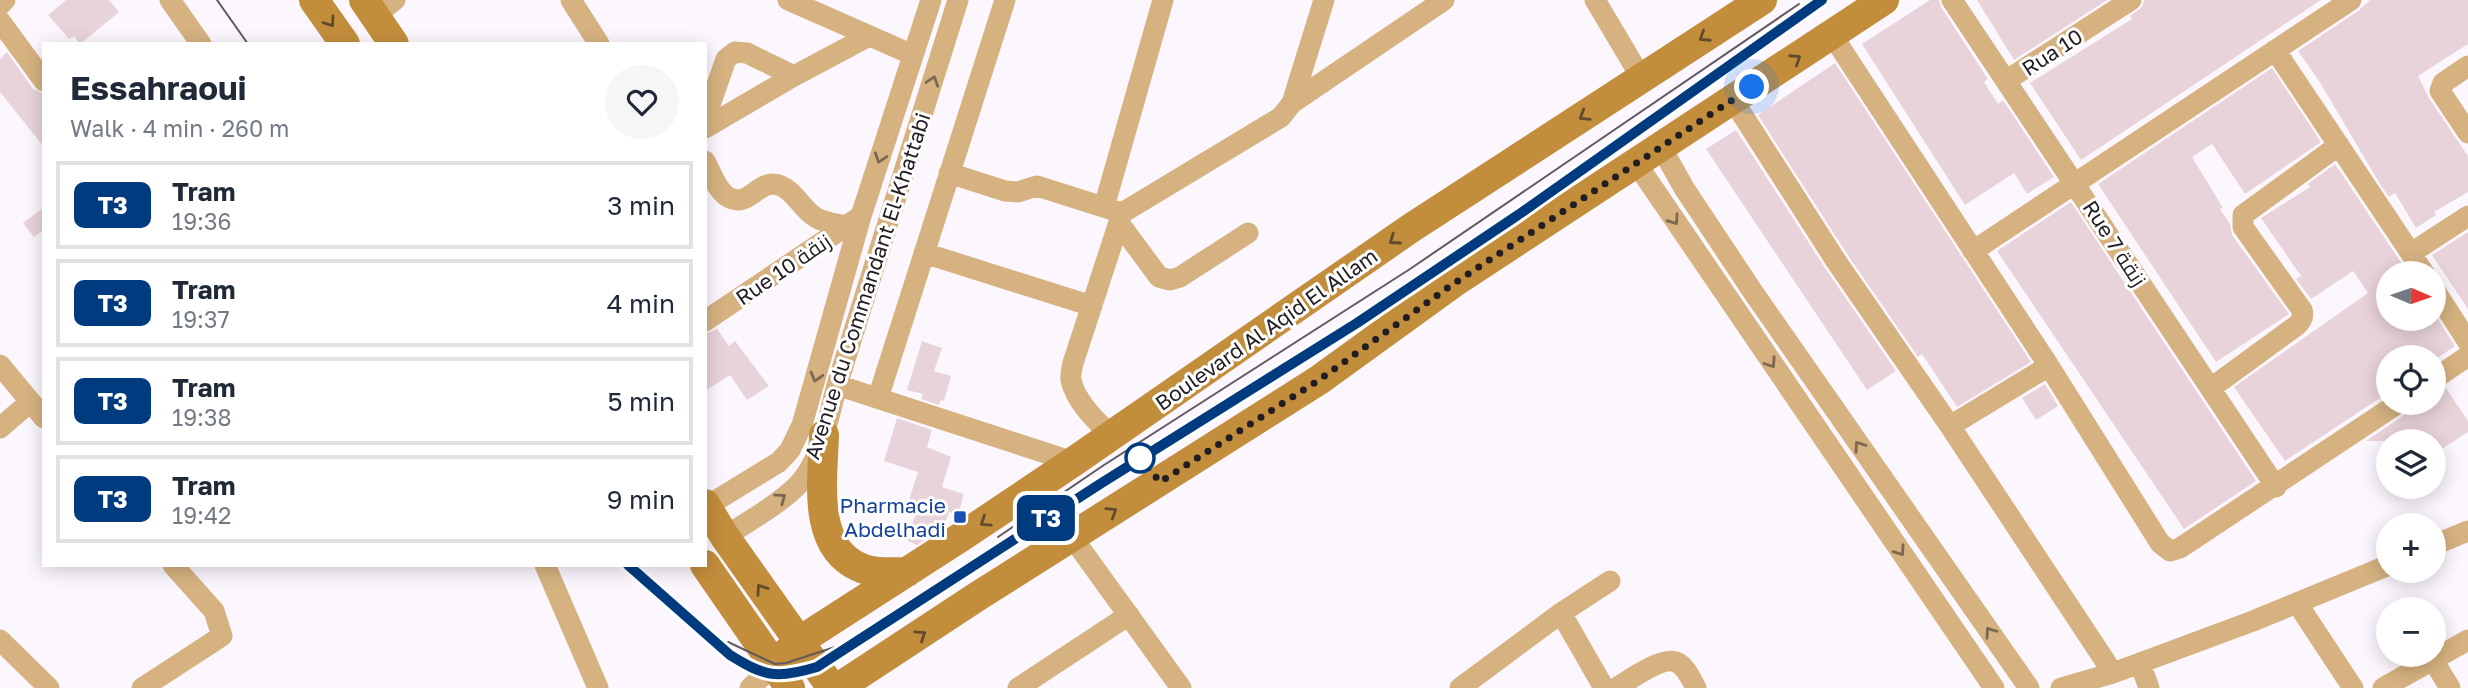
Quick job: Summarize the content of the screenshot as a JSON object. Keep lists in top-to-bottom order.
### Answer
{
  "streets": {
    "main road": ["Boulevard Al Aqid El Allam"],
    "street": [
      "Rua 10",
      "Rue 7 زنقة",
      "Rue 10 زنقة",
      "Avenue du Commandant El-Khattabi"
    ]
  },
  "crossings": [
    ["Rua 10", "Rue 7 زنقة"],
    ["Rue 10 زنقة", "Avenue du Commandant El-Khattabi"]
  ],
  "places": {
    "transit": ["Pharmacie Abdelhadi"]
  },
  "lines": ["tram line T3"],
  "north": "right",
  "page": {
    "on_map": "T3",
    "heading": ["Essahraoui", "Walk · 4 min · 260 m"],
    "list": [
      {
        "mark": "T3",
        "name": "Tram",
        "note": "19:36",
        "value": "3 min"
      },
      {
        "mark": "T3",
        "name": "Tram",
        "note": "19:37",
        "value": "4 min"
      },
      {
        "mark": "T3",
        "name": "Tram",
        "note": "19:38",
        "value": "5 min"
      },
      {
        "mark": "T3",
        "name": "Tram",
        "note": "19:42",
        "value": "9 min"
      }
    ],
    "map_buttons": ["+", "−"]
  }
}
